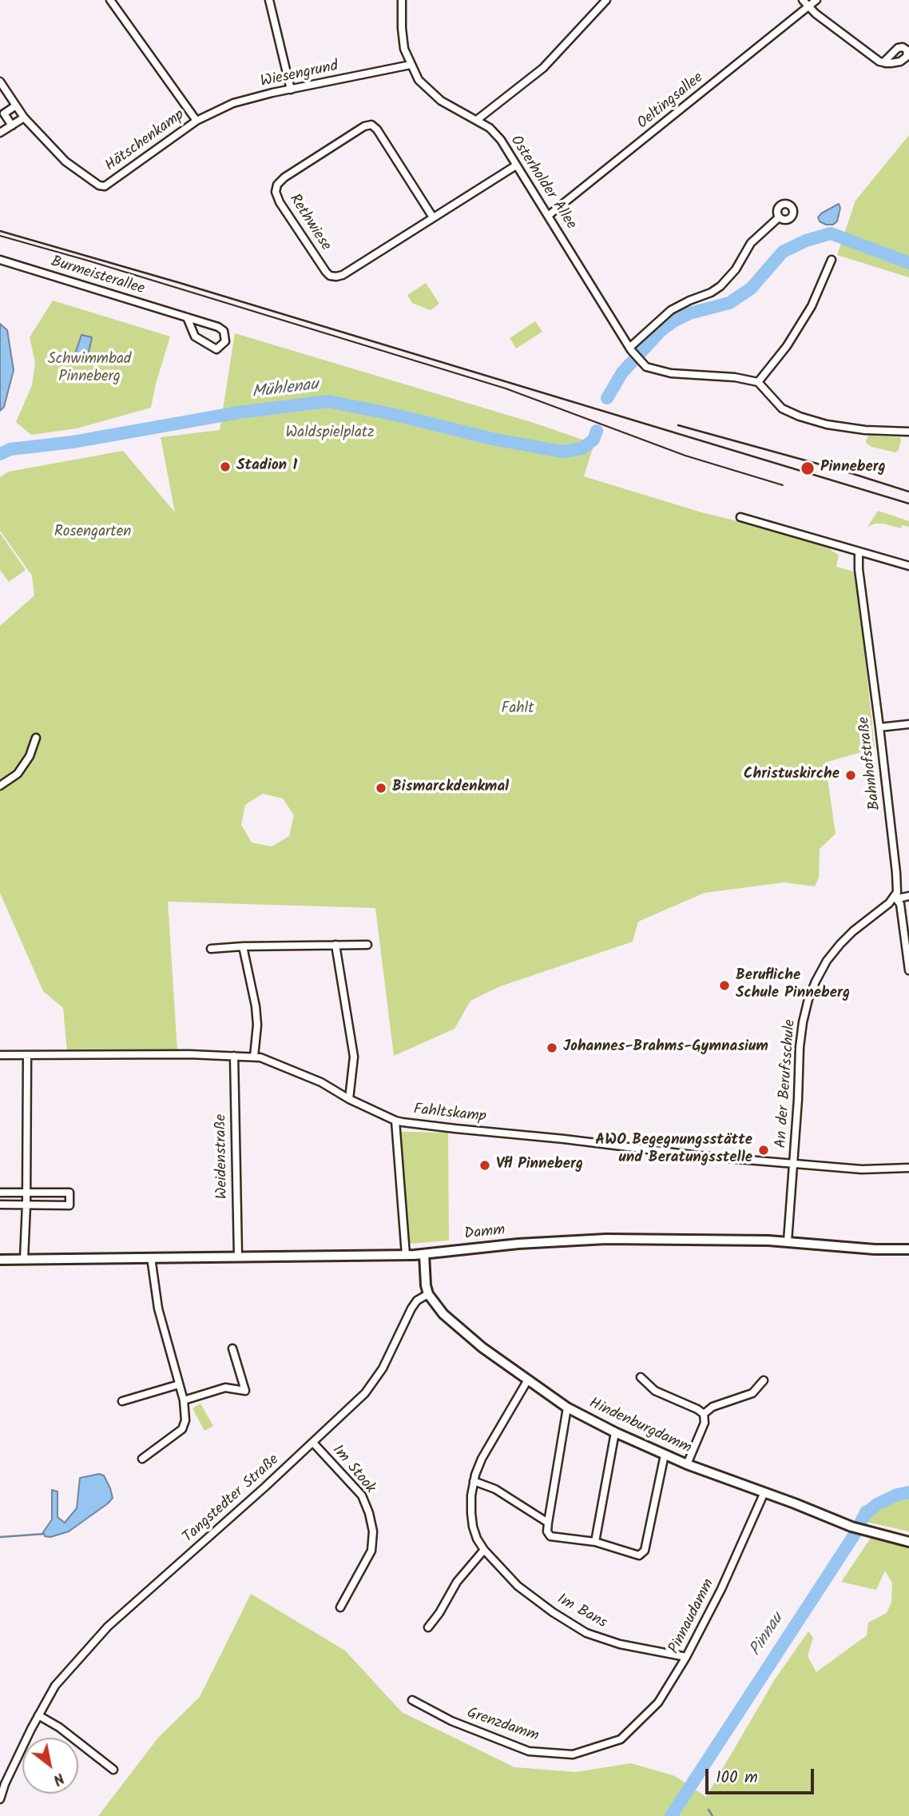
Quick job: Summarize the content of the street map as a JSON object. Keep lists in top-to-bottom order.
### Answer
{
  "streets": {
    "main road": ["Damm", "Hindenburgdamm"],
    "street": [
      "Wiesengrund",
      "Oeltingsallee",
      "Hätschenkamp",
      "Osterholder Allee",
      "Rethwiese",
      "Burmeisterallee",
      "Bahnhofstraße",
      "An der Berufsschule",
      "Fahltskamp",
      "Weidenstraße",
      "Im Stook",
      "Tangstedter Straße",
      "Im Bans",
      "Pinnaudamm",
      "Grenzdamm"
    ]
  },
  "crossings": [
    ["Wiesengrund", "Hätschenkamp"],
    ["Wiesengrund", "Osterholder Allee"],
    ["Oeltingsallee", "Osterholder Allee"],
    ["Osterholder Allee", "Rethwiese"],
    ["Bahnhofstraße", "An der Berufsschule"],
    ["An der Berufsschule", "Fahltskamp"],
    ["An der Berufsschule", "Damm"],
    ["Fahltskamp", "Weidenstraße"],
    ["Weidenstraße", "Damm"],
    ["Hindenburgdamm", "Tangstedter Straße"],
    ["Hindenburgdamm", "Im Bans"],
    ["Hindenburgdamm", "Pinnaudamm"],
    ["Im Stook", "Tangstedter Straße"],
    ["Im Bans", "Pinnaudamm"],
    ["Pinnaudamm", "Grenzdamm"]
  ],
  "water": ["Mühlenau", "Pinnau"],
  "parks": [
    "Schwimmbad Pinneberg",
    "Waldspielplatz",
    "Rosengarten",
    "Fahlt"
  ],
  "places": [
    "Stadion 1",
    "Pinneberg",
    "Christuskirche",
    "Bismarckdenkmal",
    "Berufliche Schule Pinneberg",
    "Johannes-Brahms-Gymnasium",
    "AWO Begegnungsstätte und Beratungsstelle",
    "Vfl Pinneberg"
  ],
  "scale_bar": "100 m",
  "north": "bottom right"
}
